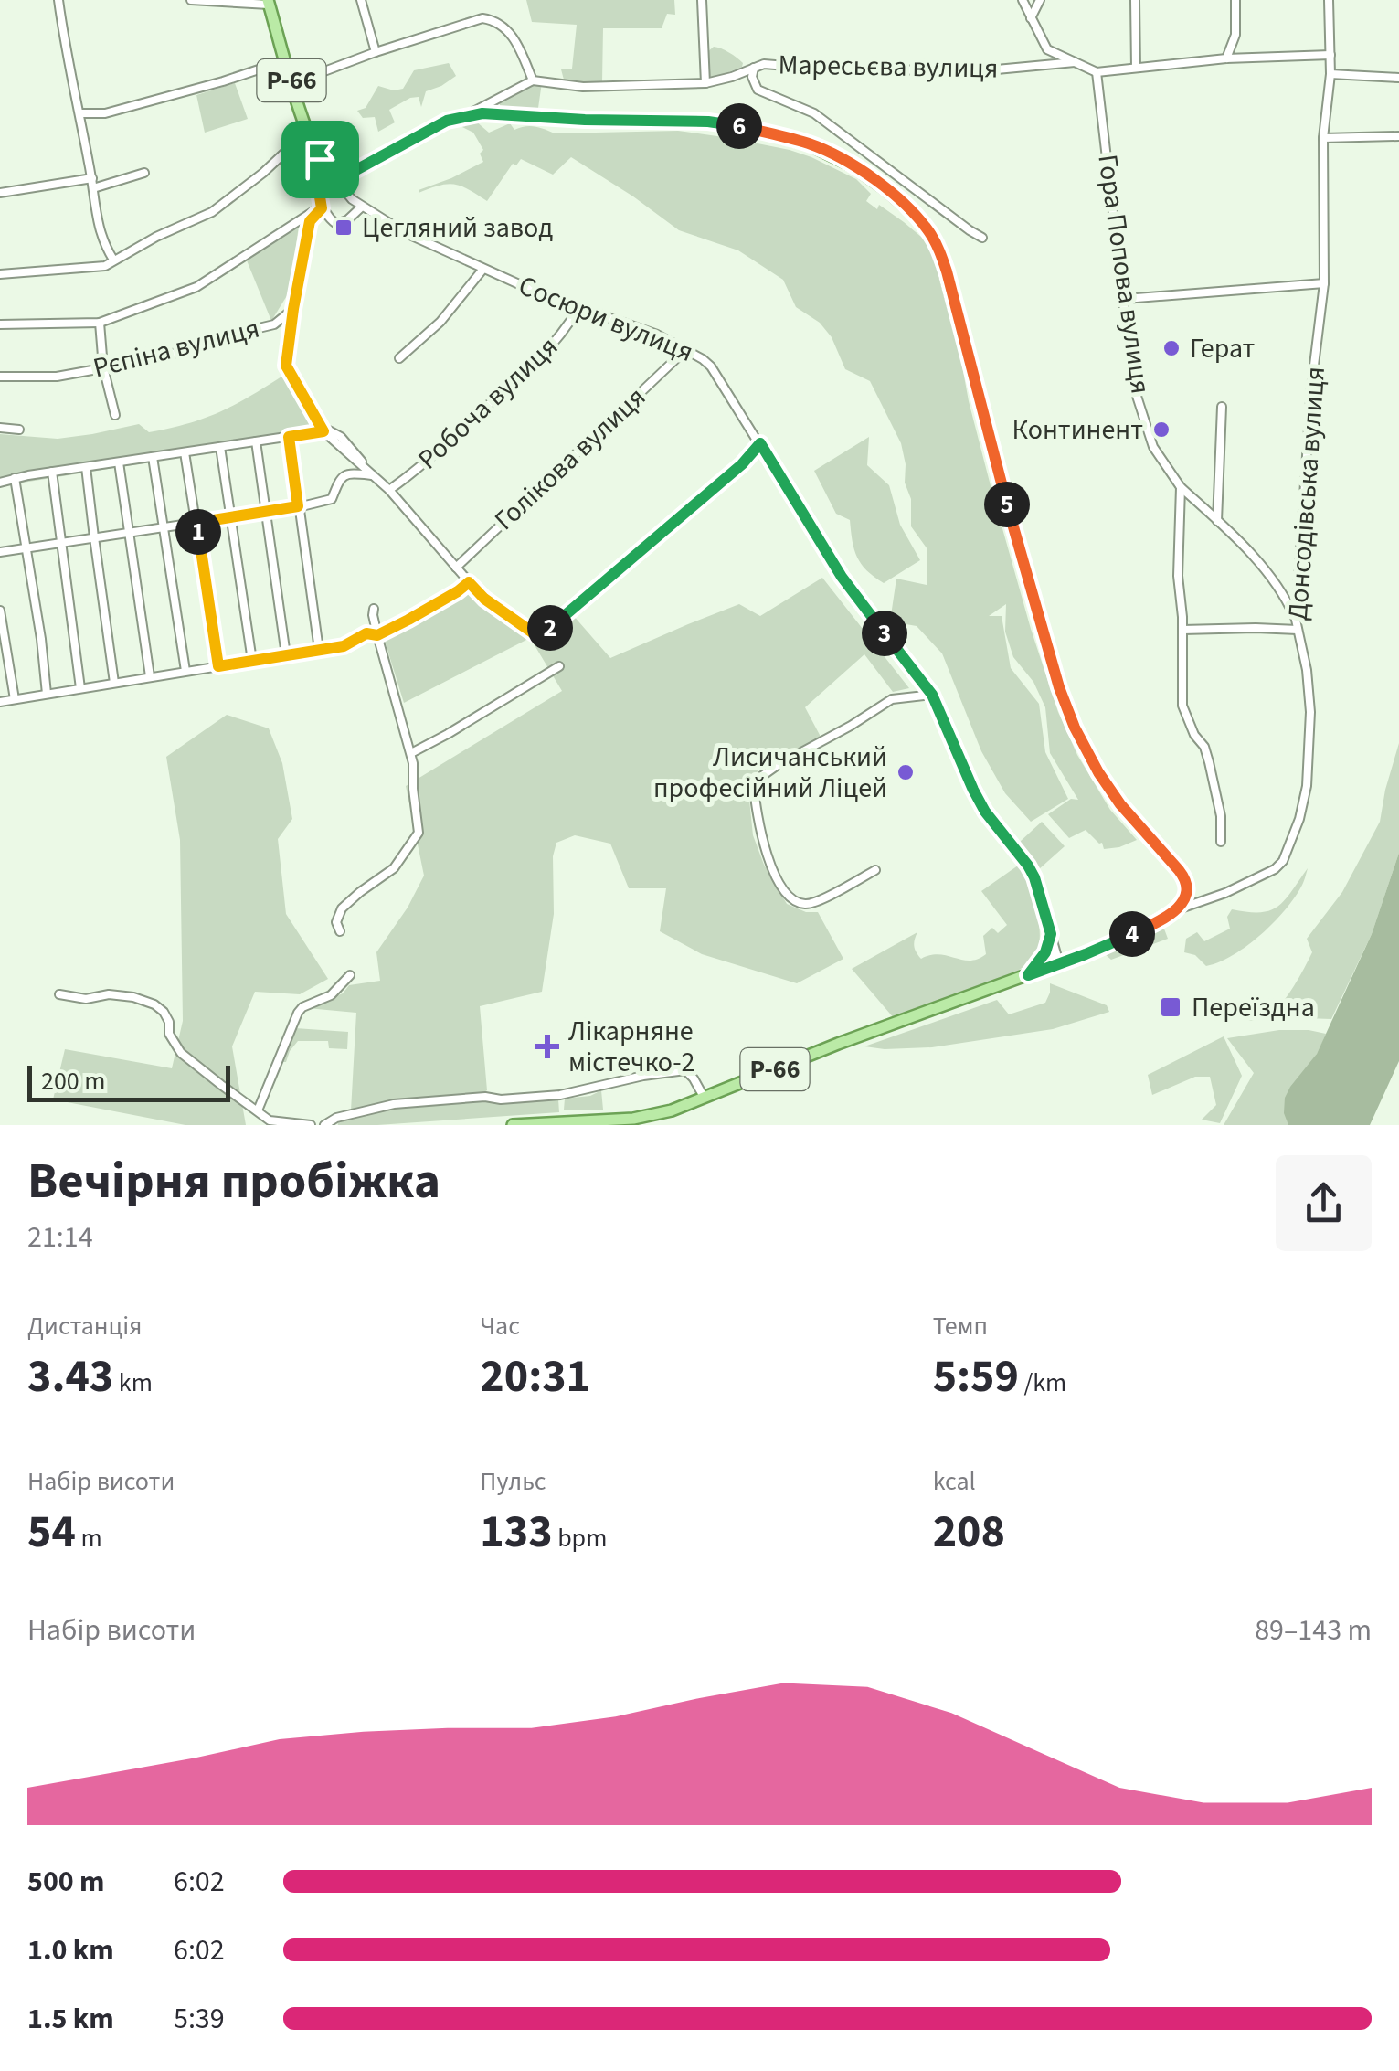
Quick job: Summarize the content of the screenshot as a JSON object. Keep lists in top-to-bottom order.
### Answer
{
  "streets": {
    "main road": ["Р-66", "Сосюри вулиця"],
    "street": [
      "Маресьєва вулиця",
      "Гора Попова вулиця",
      "Рєпіна вулиця",
      "Робоча вулиця",
      "Голікова вулиця",
      "Донсодівська вулиця"
    ]
  },
  "crossings": [
    ["Р-66", "Сосюри вулиця"],
    ["Р-66", "Донсодівська вулиця"],
    ["Гора Попова вулиця", "Донсодівська вулиця"],
    ["Сосюри вулиця", "Робоча вулиця"],
    ["Сосюри вулиця", "Голікова вулиця"]
  ],
  "places": {
    "transit": ["Цегляний завод", "Переїздна"],
    "other": ["Герат", "Континент", "Лисичанський професійний Ліцей"],
    "health": ["Лікарняне містечко-2"]
  },
  "scale_bar": "200 m",
  "page": {
    "pins": [
      "6",
      "5",
      "1",
      "2",
      "3",
      "4"
    ],
    "scale": "200 m",
    "heading": ["Вечірня пробіжка", "21:14"],
    "stats": [
      ["Дистанція", "3.43 km"],
      ["Час", "20:31"],
      ["Темп", "5:59 /km"],
      ["Набір висоти", "54 m"],
      ["Пульс", "133 bpm"],
      ["kcal", "208"]
    ],
    "chart": ["Набір висоти", "89–143 m"],
    "list": [
      {
        "name": "500 m",
        "note": "6:02"
      },
      {
        "name": "1.0 km",
        "note": "6:02"
      },
      {
        "name": "1.5 km",
        "note": "5:39"
      }
    ]
  }
}
